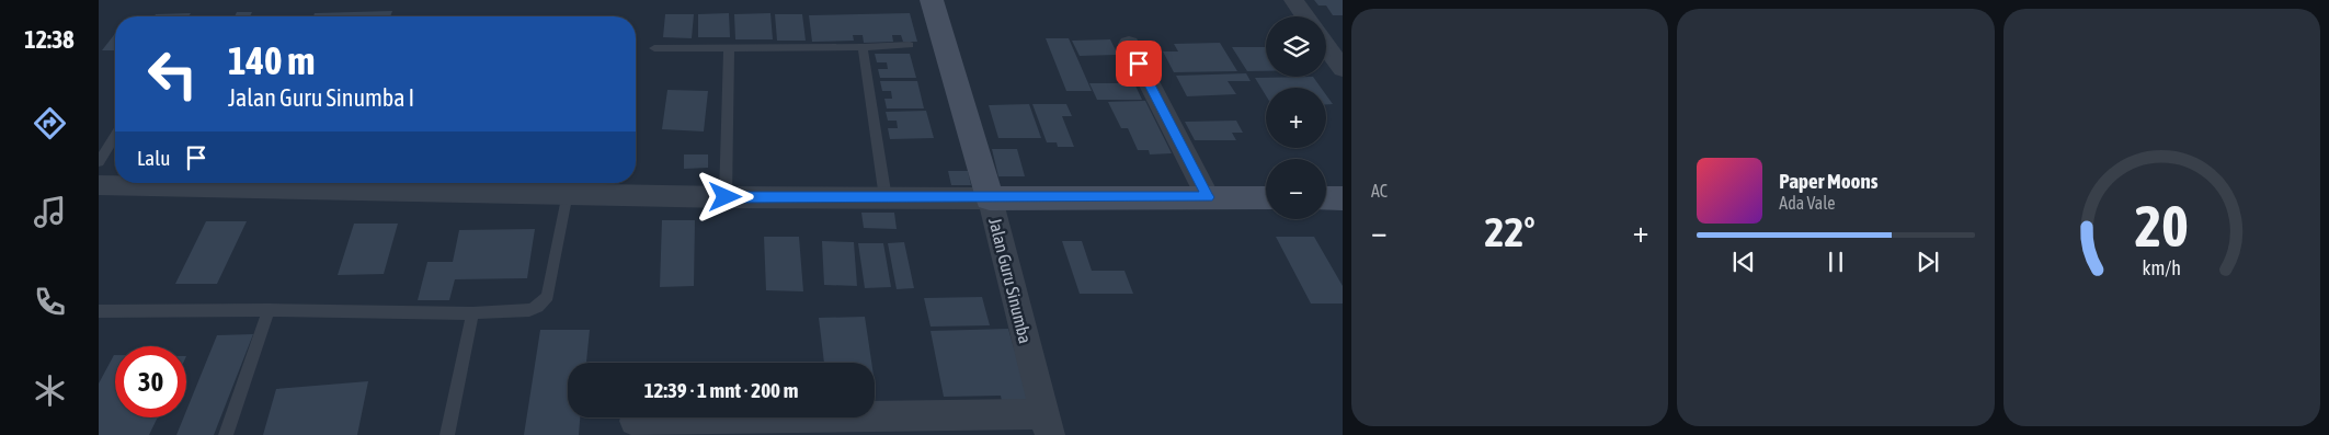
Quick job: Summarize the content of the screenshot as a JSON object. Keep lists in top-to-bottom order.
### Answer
{
  "streets": {
    "street": ["Jalan Guru Sinumba"]
  },
  "page": {
    "tabs": "12:38",
    "tile": "AC",
    "map_buttons": ["+", "−"],
    "turn": ["140 m", "Jalan Guru Sinumba I"],
    "then": "Lalu",
    "song": ["Paper Moons", "Ada Vale"],
    "heat": ["−", "22°", "+"],
    "limit": "30",
    "trip": "12:39 · 1 mnt · 200 m",
    "gauge": ["20", "km/h"]
  }
}
